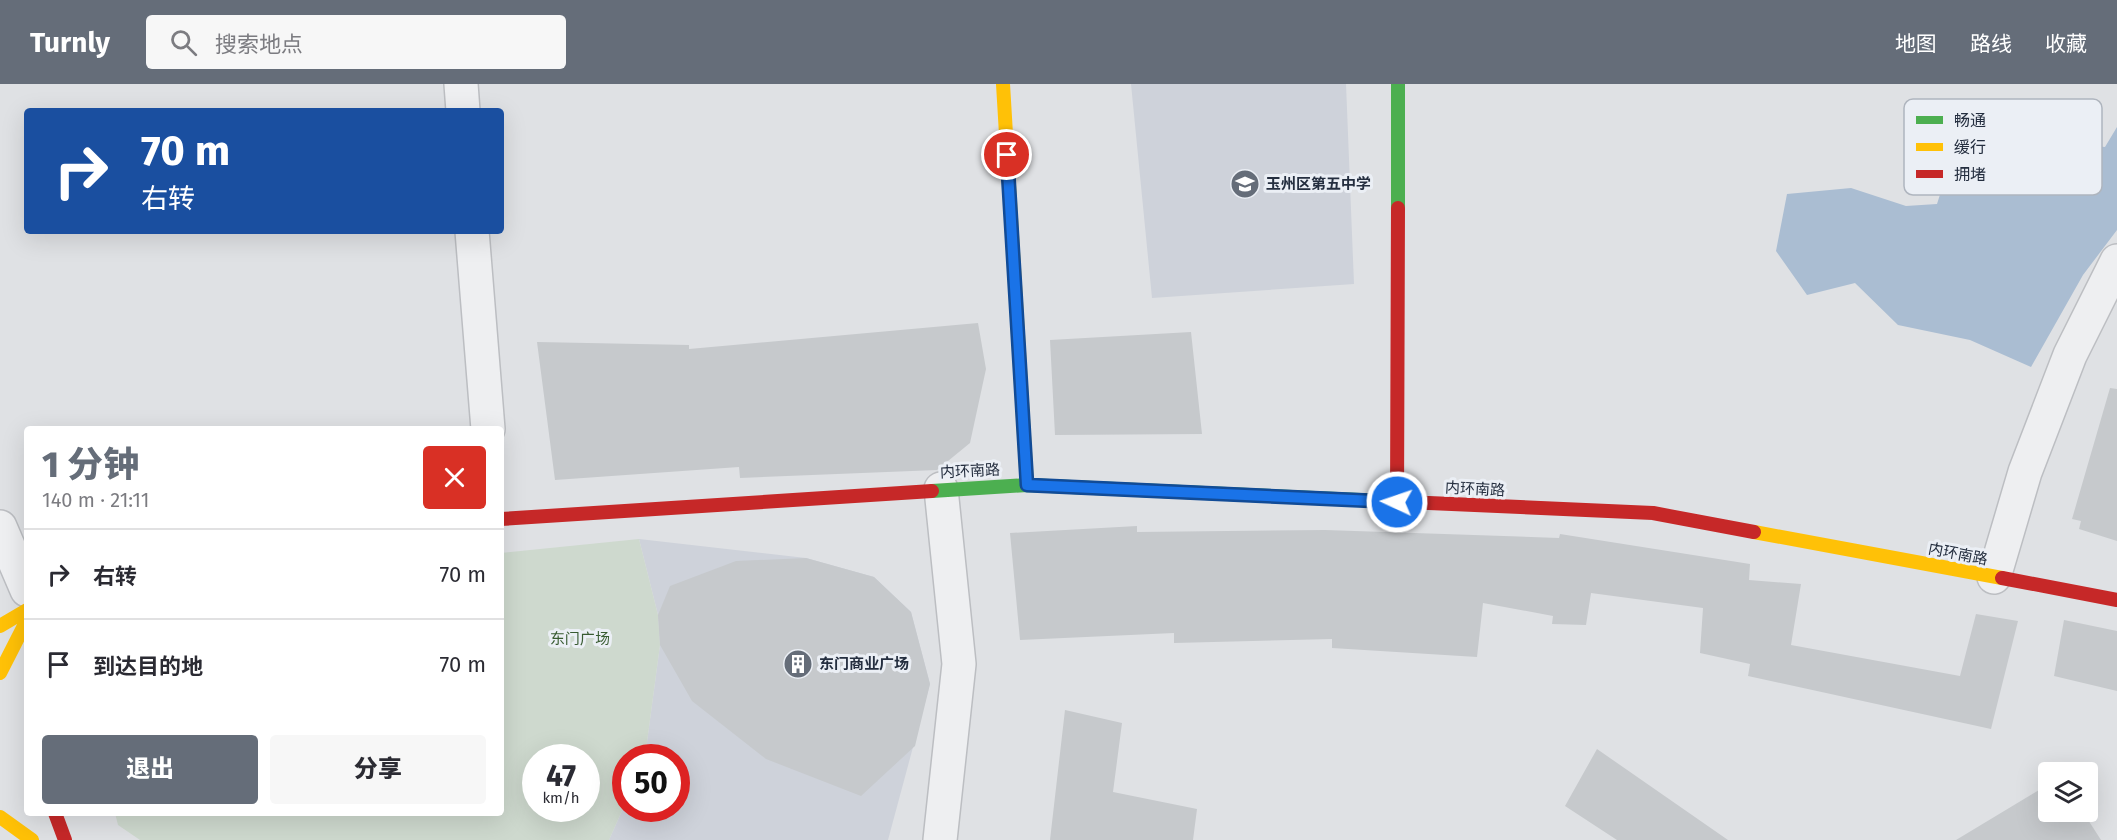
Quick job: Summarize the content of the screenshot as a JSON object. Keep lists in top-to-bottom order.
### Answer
{
  "streets": {
    "main road": ["内环南路"]
  },
  "parks": ["东门广场"],
  "places": {
    "school or university": ["玉州区第五中学"],
    "building": ["东门商业广场"]
  },
  "legend": ["畅通", "缓行", "拥堵"],
  "page": {
    "header": "Turnly",
    "search": "搜索地点",
    "nav": ["地图", "路线", "收藏"],
    "turn": ["70 m", "右转"],
    "heading": ["1 分钟", "140 m · 21:11"],
    "list": [
      {
        "name": "右转",
        "value": "70 m"
      },
      {
        "name": "到达目的地",
        "value": "70 m"
      }
    ],
    "buttons": ["退出", "分享"],
    "speed": "47 km/h",
    "limit": "50"
  }
}
